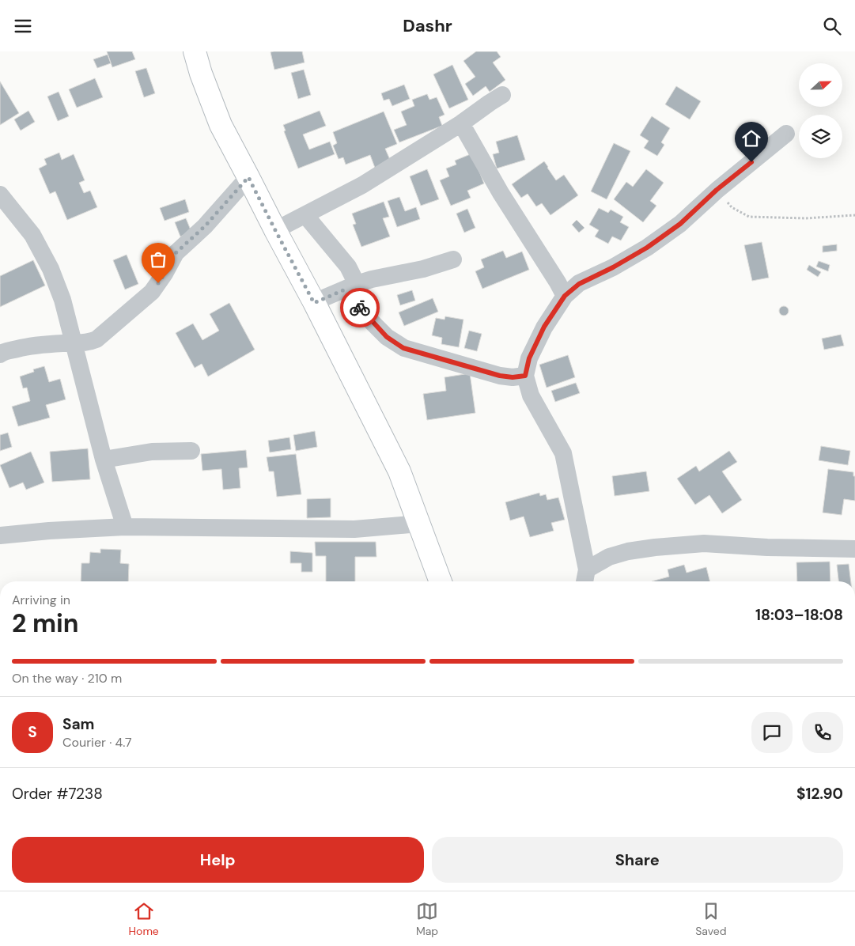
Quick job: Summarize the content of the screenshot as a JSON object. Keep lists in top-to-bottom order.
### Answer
{
  "north": "right",
  "page": {
    "header": "Dashr",
    "heading": ["2 min", "Arriving in", "18:03–18:08"],
    "panel": [
      "Sam",
      "Courier · 4.7",
      "Order #7238",
      "$12.90"
    ],
    "bar": "On the way · 210 m",
    "round": "S",
    "buttons": ["Help", "Share"],
    "tabs": ["Home", "Map", "Saved"]
  }
}
